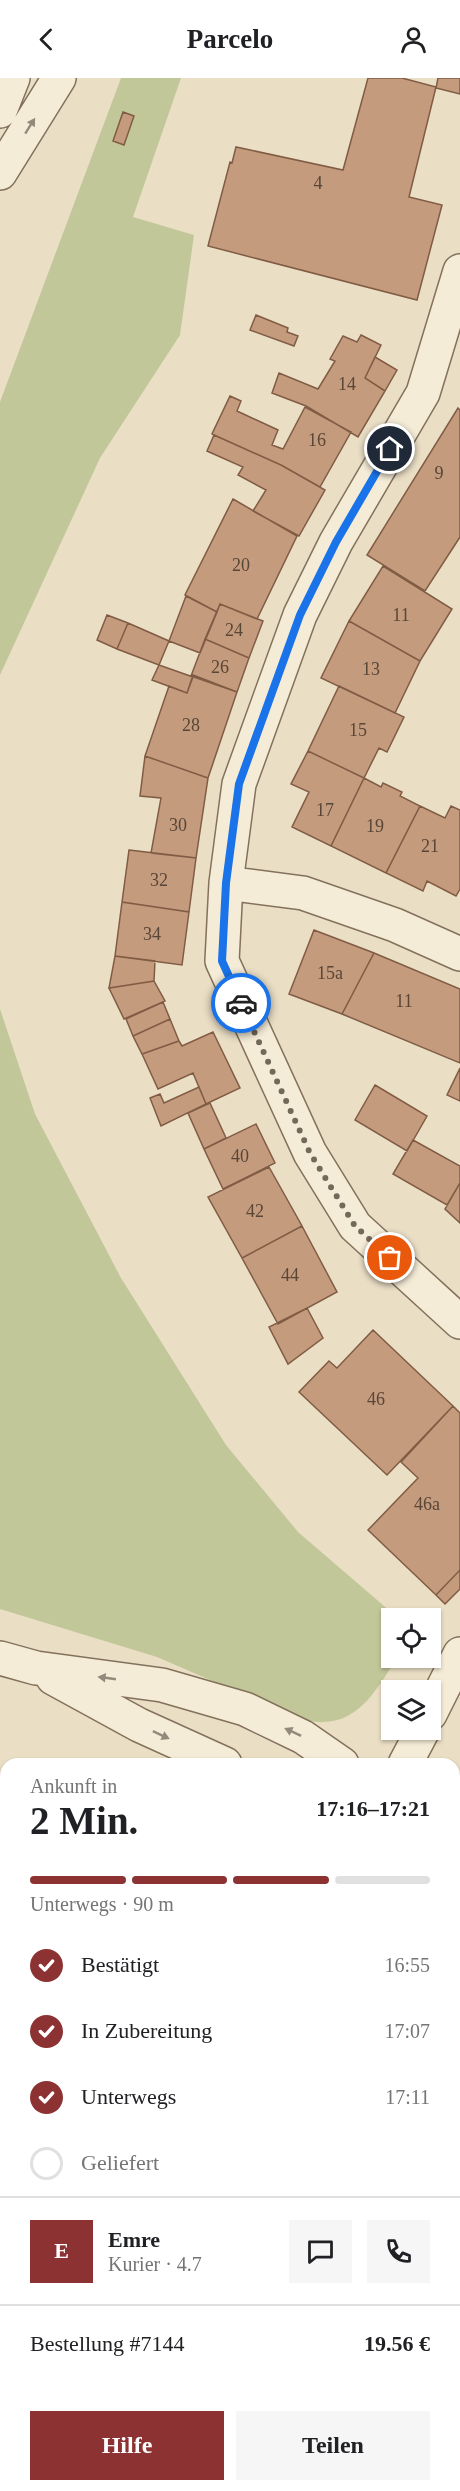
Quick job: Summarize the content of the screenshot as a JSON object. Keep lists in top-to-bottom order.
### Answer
{
  "house_numbers": [
    "4",
    "14",
    "16",
    "9",
    "20",
    "11",
    "24",
    "26",
    "13",
    "28",
    "15",
    "17",
    "30",
    "19",
    "21",
    "32",
    "34",
    "15a",
    "11",
    "40",
    "42",
    "44",
    "46",
    "46a"
  ],
  "page": {
    "header": "Parcelo",
    "heading": ["2 Min.", "Ankunft in", "17:16–17:21"],
    "panel": [
      "Emre",
      "Kurier · 4.7",
      "Bestellung #7144",
      "19.56 €"
    ],
    "bar": "Unterwegs · 90 m",
    "list": [
      ["Bestätigt", "16:55"],
      ["In Zubereitung", "17:07"],
      ["Unterwegs", "17:11"],
      "Geliefert"
    ],
    "round": "E",
    "buttons": ["Hilfe", "Teilen"]
  }
}
